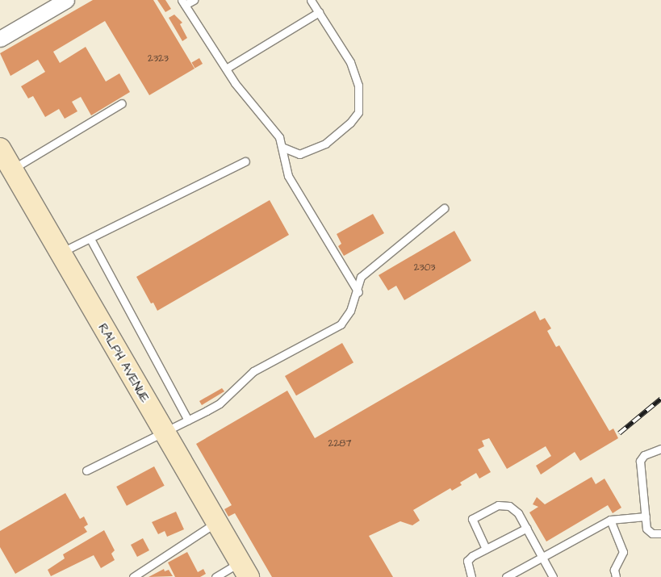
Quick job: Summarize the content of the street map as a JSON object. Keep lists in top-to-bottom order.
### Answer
{
  "streets": {
    "street": ["RALPH AVENUE"]
  },
  "house_numbers": ["2323", "2303", "2287"]
}
